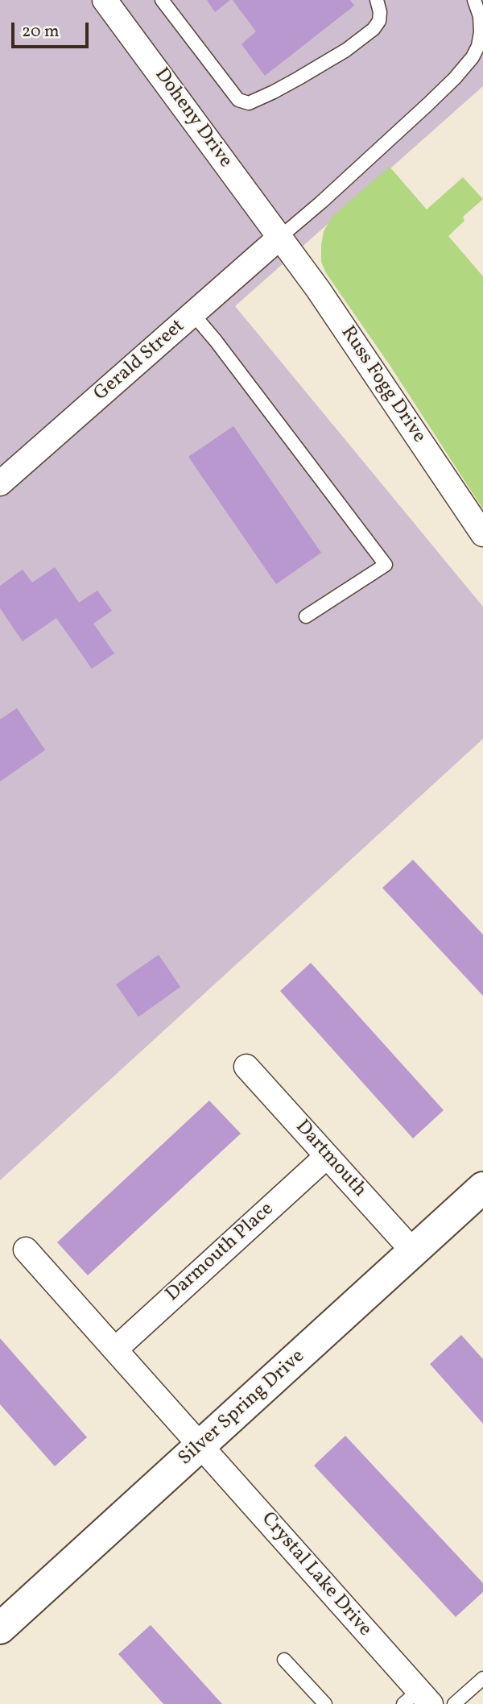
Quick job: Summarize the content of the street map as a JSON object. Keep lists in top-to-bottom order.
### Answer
{
  "streets": {
    "street": [
      "Doheny Drive",
      "Gerald Street",
      "Russ Fogg Drive",
      "Dartmouth",
      "Darmouth Place",
      "Silver Spring Drive",
      "Crystal Lake Drive"
    ]
  },
  "crossings": [
    ["Doheny Drive", "Gerald Street"],
    ["Doheny Drive", "Russ Fogg Drive"],
    ["Gerald Street", "Russ Fogg Drive"],
    ["Dartmouth", "Darmouth Place"],
    ["Dartmouth", "Silver Spring Drive"],
    ["Silver Spring Drive", "Crystal Lake Drive"]
  ],
  "scale_bar": "20 m"
}
